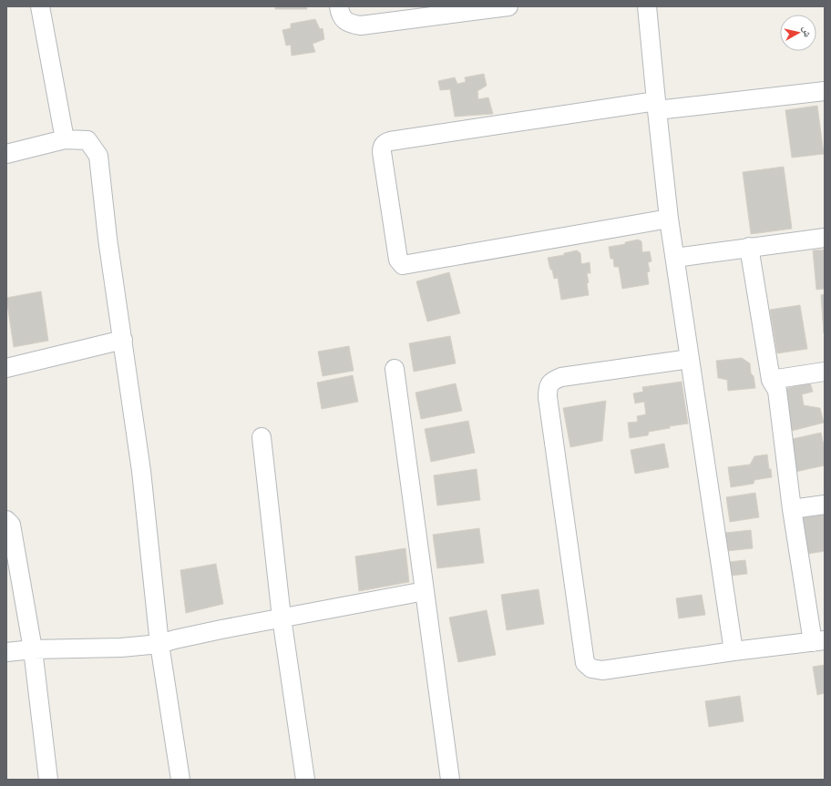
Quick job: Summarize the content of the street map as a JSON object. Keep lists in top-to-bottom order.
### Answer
{
  "north": "right"
}
